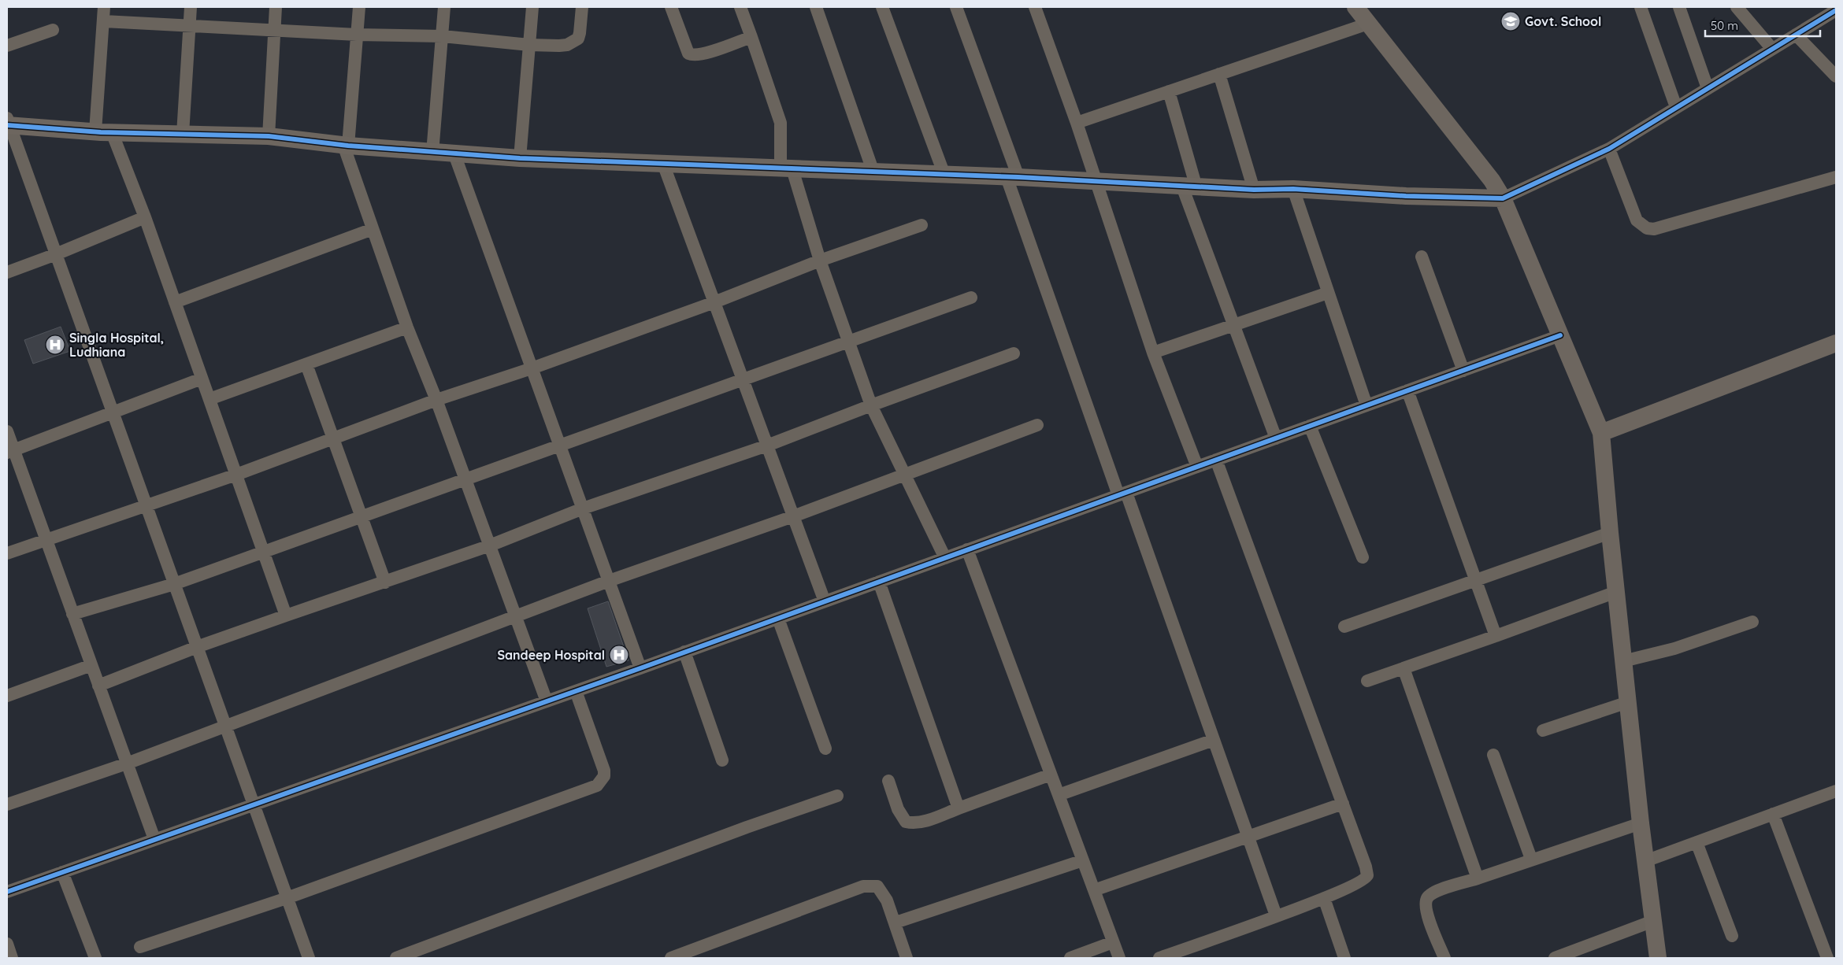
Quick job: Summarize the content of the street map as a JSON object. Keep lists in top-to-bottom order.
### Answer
{
  "places": {
    "school or university": ["Govt. School"],
    "hospital": ["Singla Hospital, Ludhiana", "Sandeep Hospital"]
  },
  "scale_bar": "50 m"
}
